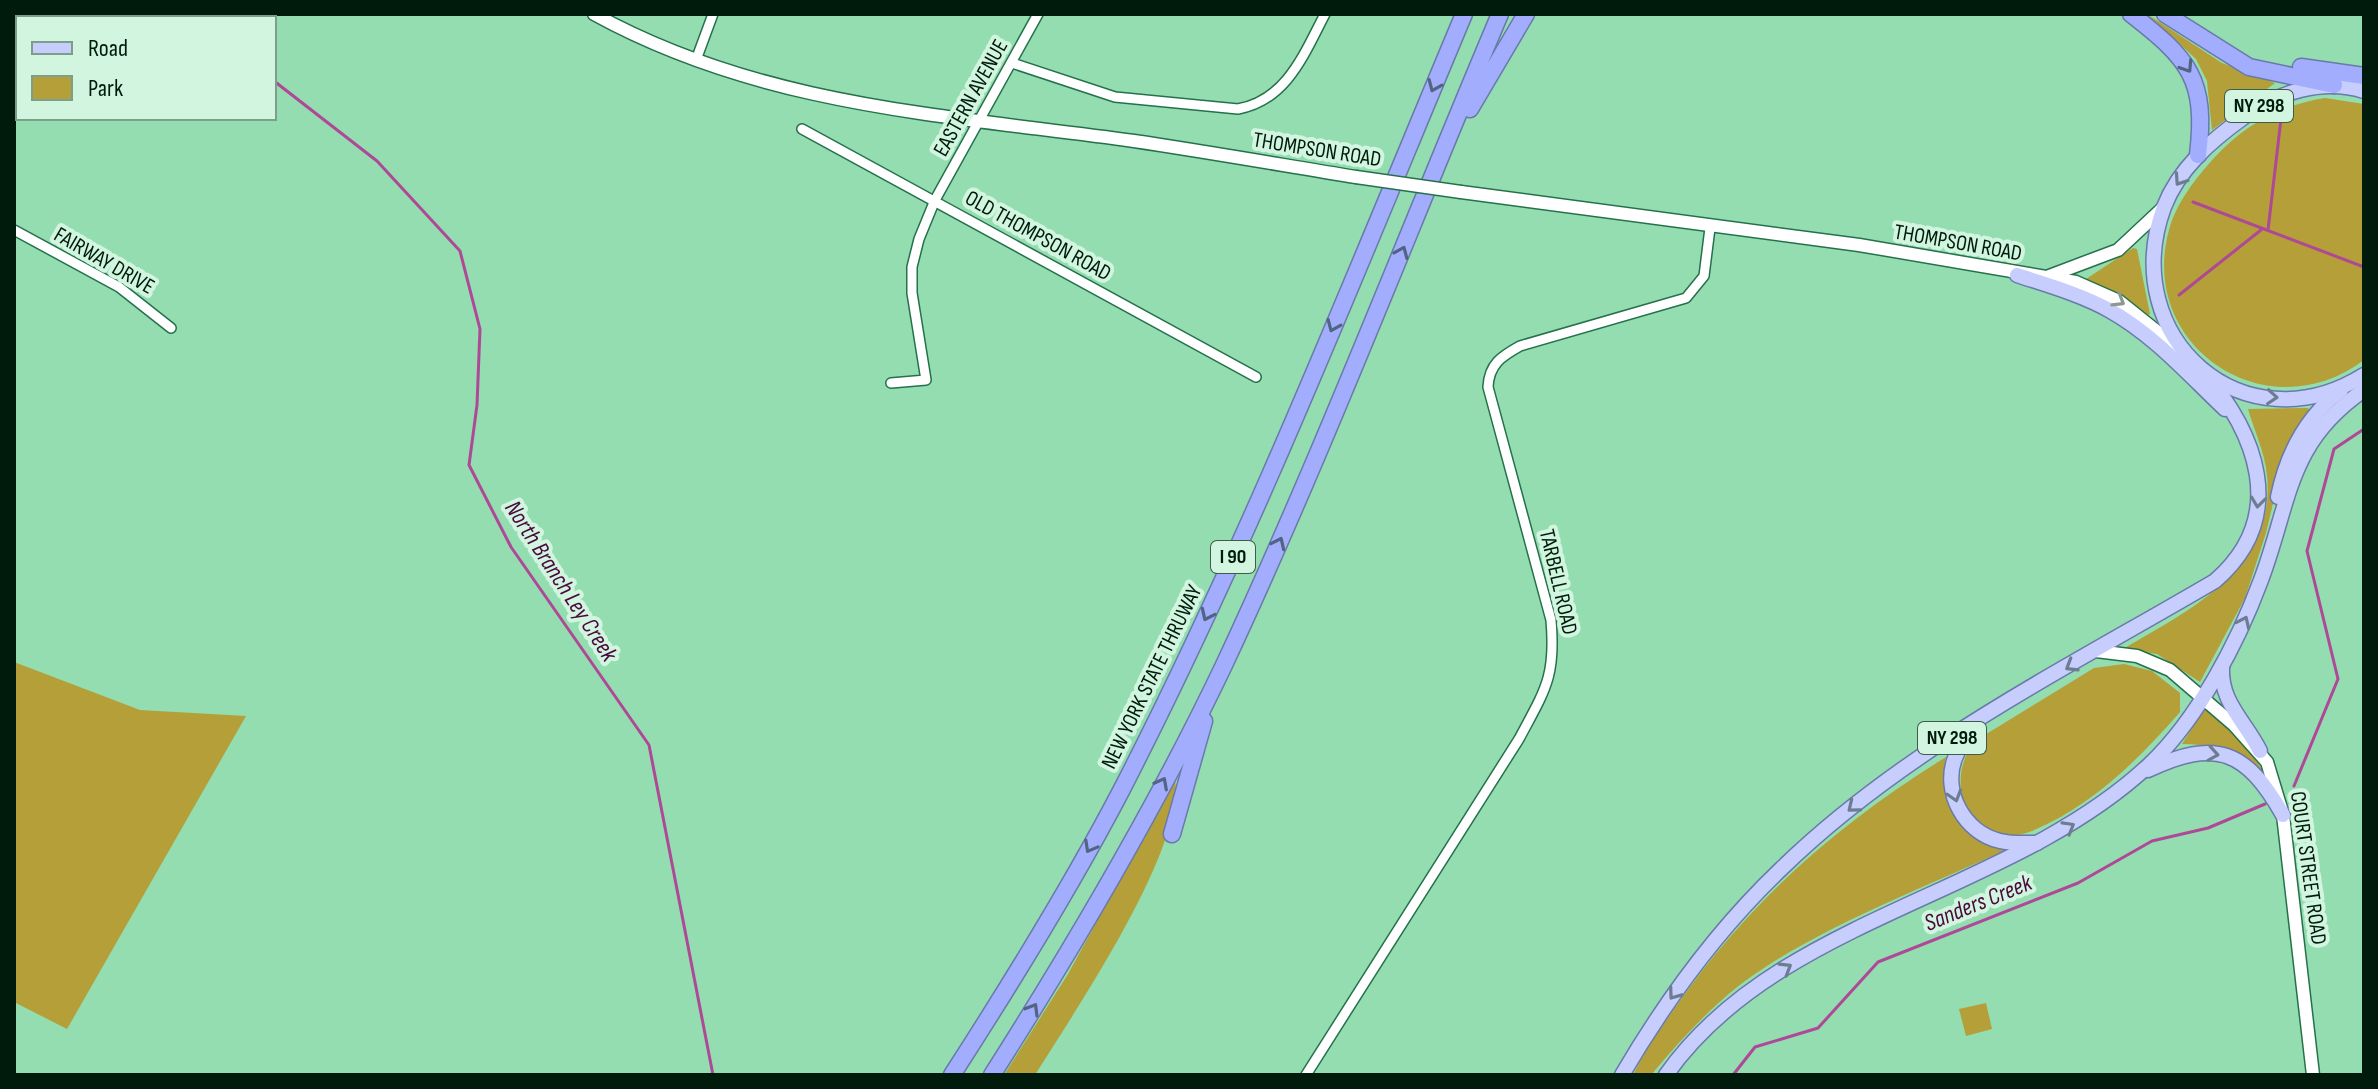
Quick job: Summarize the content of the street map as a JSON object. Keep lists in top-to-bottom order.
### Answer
{
  "streets": {
    "highway": ["I 90", "NEW YORK STATE THRUWAY"],
    "main road": ["NY 298"],
    "street": [
      "EASTERN AVENUE",
      "THOMPSON ROAD",
      "OLD THOMPSON ROAD",
      "FAIRWAY DRIVE",
      "TARBELL ROAD",
      "COURT STREET ROAD"
    ]
  },
  "crossings": [
    ["EASTERN AVENUE", "THOMPSON ROAD"],
    ["EASTERN AVENUE", "OLD THOMPSON ROAD"],
    ["NY 298", "THOMPSON ROAD"],
    ["NY 298", "COURT STREET ROAD"],
    ["THOMPSON ROAD", "TARBELL ROAD"]
  ],
  "water": ["North Branch Ley Creek", "Sanders Creek"],
  "legend": ["Road", "Park"]
}
